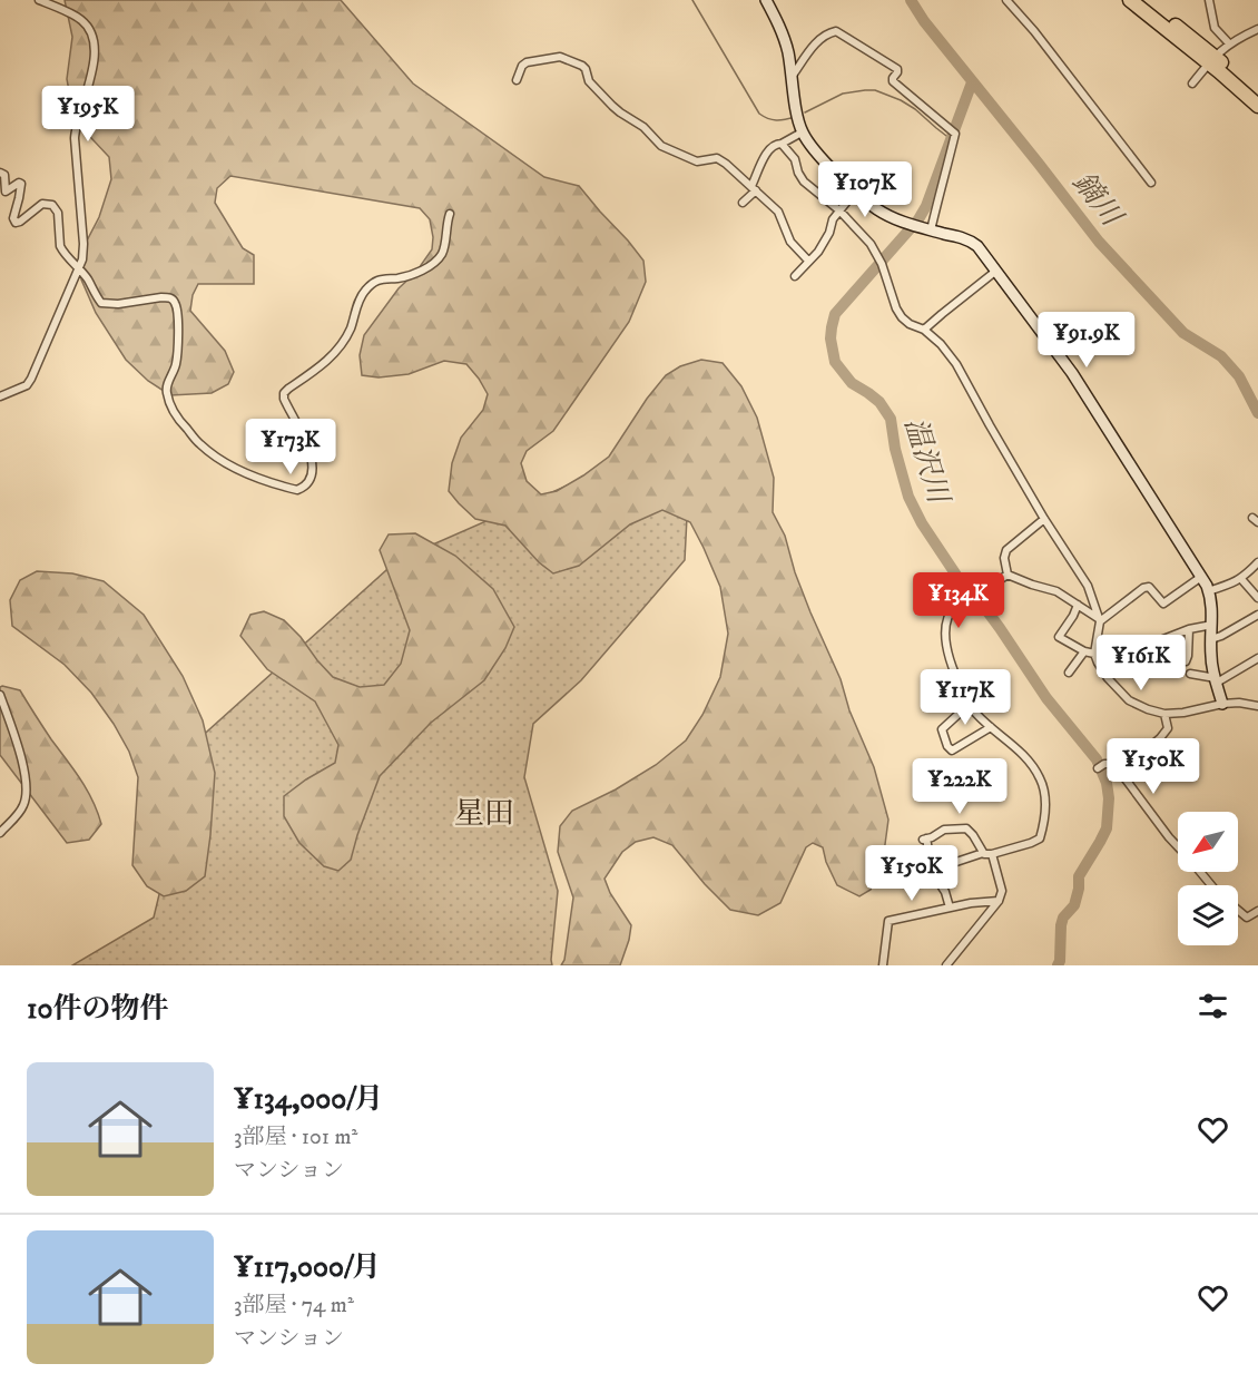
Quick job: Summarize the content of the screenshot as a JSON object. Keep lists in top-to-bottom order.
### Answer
{
  "districts": ["星田"],
  "water": ["鏑川", "温沢川"],
  "north": "bottom left",
  "page": {
    "price": [
      "¥195K",
      "¥107K",
      "¥91.9K",
      "¥173K",
      "¥134K",
      "¥161K",
      "¥117K",
      "¥150K",
      "¥222K",
      "¥150K"
    ],
    "heading": "10件の物件",
    "list": [
      {
        "name": "¥134,000/月",
        "note": "3部屋 · 101 m² · マンション"
      },
      {
        "name": "¥117,000/月",
        "note": "3部屋 · 74 m² · マンション"
      }
    ]
  }
}
